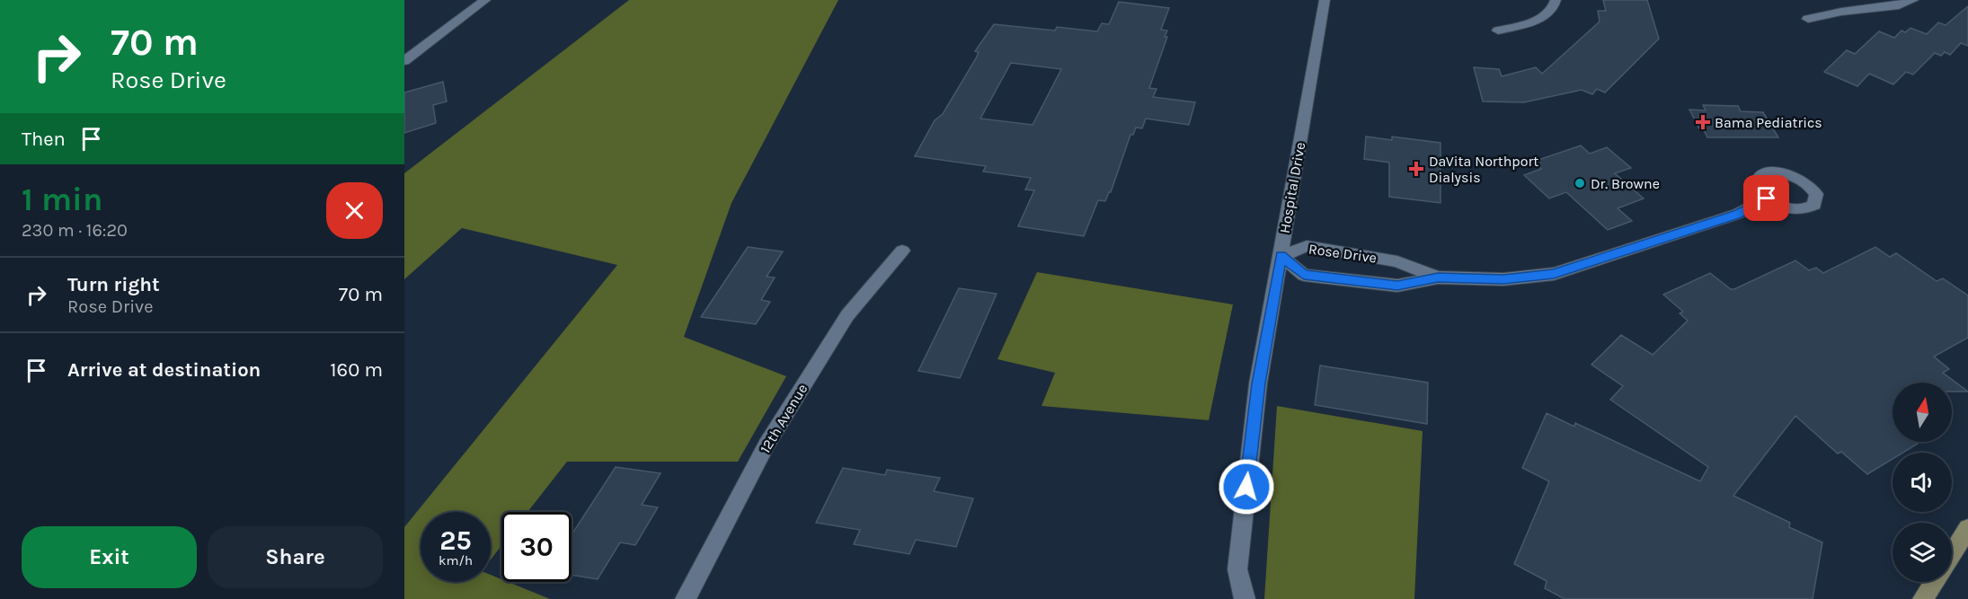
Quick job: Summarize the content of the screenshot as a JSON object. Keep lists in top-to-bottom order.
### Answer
{
  "streets": {
    "street": ["Hospital Drive", "Rose Drive", "12th Avenue"]
  },
  "crossings": [
    ["Hospital Drive", "Rose Drive"]
  ],
  "places": {
    "health": ["Bama Pediatrics", "DaVita Northport Dialysis"],
    "other": ["Dr. Browne"]
  },
  "north": "top",
  "page": {
    "turn": ["70 m", "Rose Drive"],
    "then": "Then",
    "heading": ["1 min", "230 m · 16:20"],
    "list": [
      {
        "name": "Turn right",
        "note": "Rose Drive",
        "value": "70 m"
      },
      {
        "name": "Arrive at destination",
        "value": "160 m"
      }
    ],
    "speed": "25 km/h",
    "limit": "30",
    "buttons": ["Exit", "Share"]
  }
}
